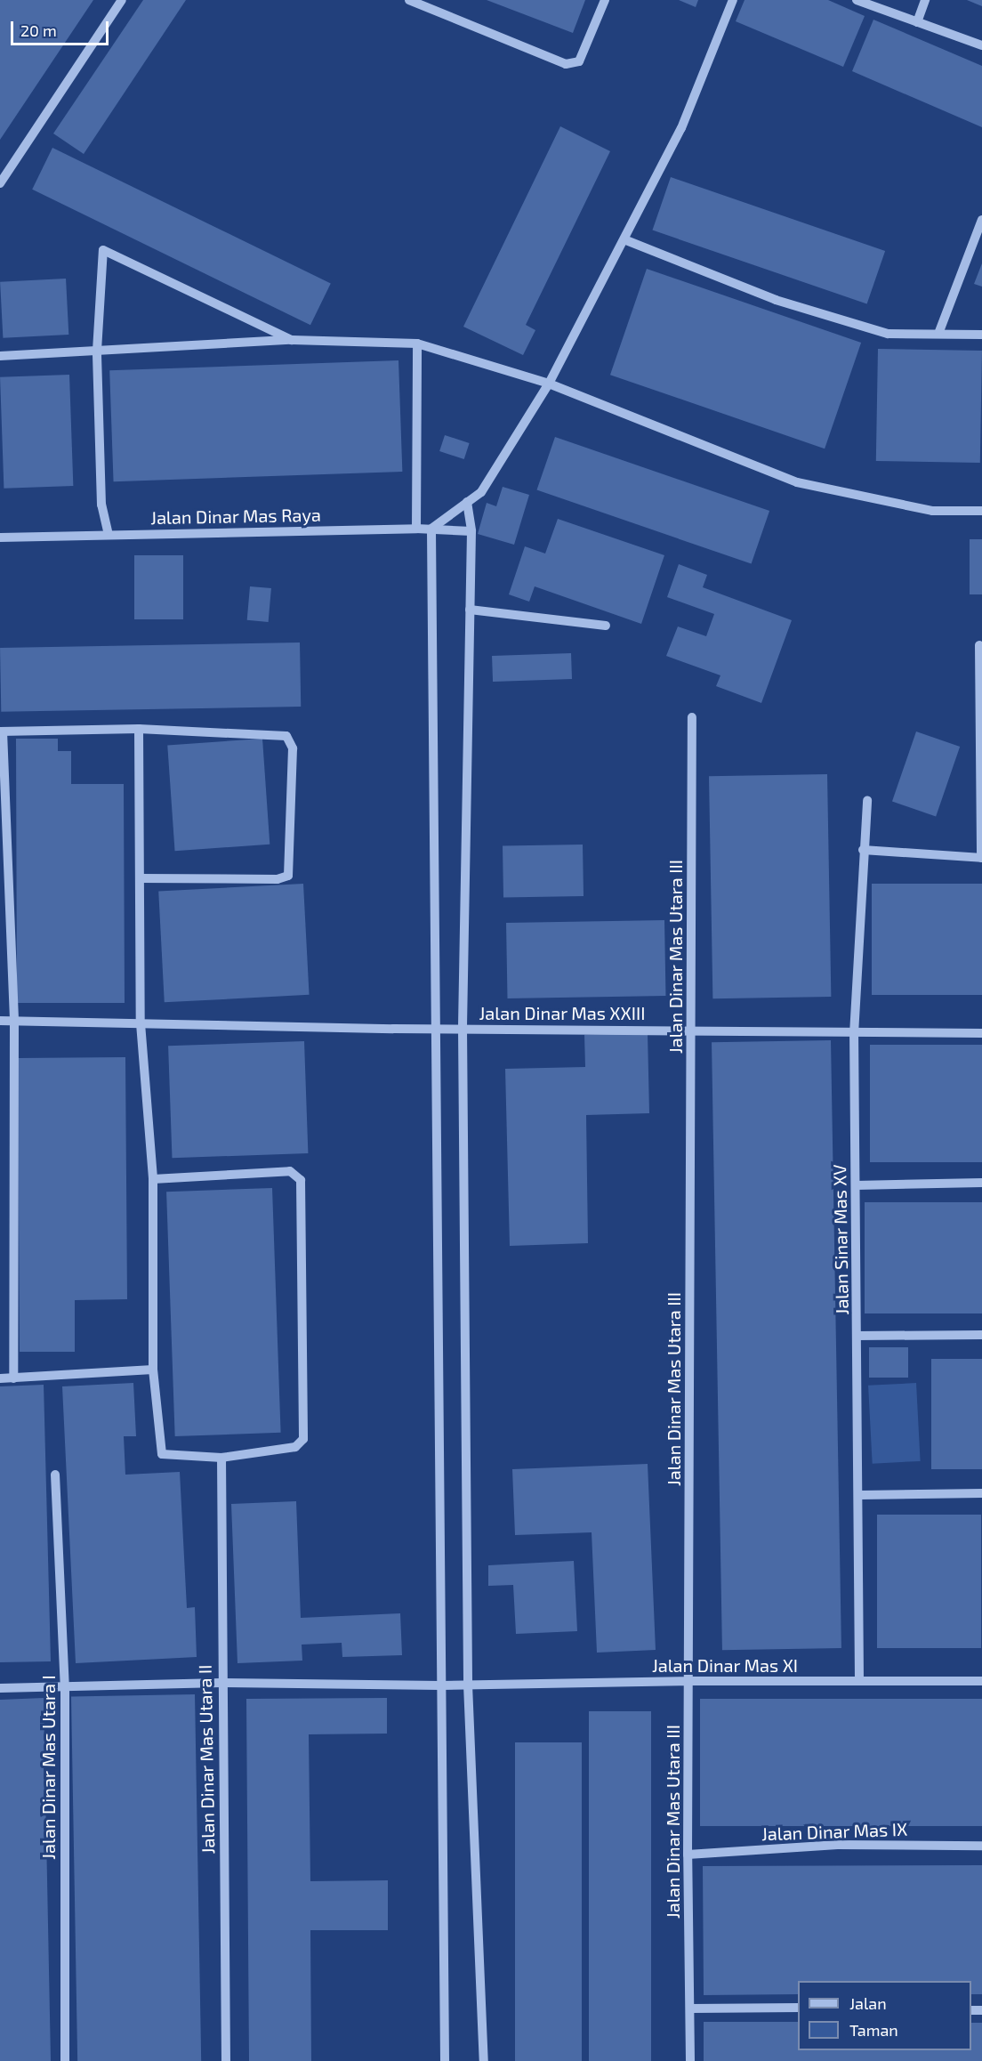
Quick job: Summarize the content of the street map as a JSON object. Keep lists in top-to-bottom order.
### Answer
{
  "streets": {
    "street": [
      "Jalan Dinar Mas Raya",
      "Jalan Dinar Mas Utara III",
      "Jalan Dinar Mas XXIII",
      "Jalan Sinar Mas XV",
      "Jalan Dinar Mas XI",
      "Jalan Dinar Mas Utara II",
      "Jalan Dinar Mas Utara I",
      "Jalan Dinar Mas IX"
    ]
  },
  "crossings": [
    ["Jalan Dinar Mas Utara III", "Jalan Dinar Mas XXIII"],
    ["Jalan Dinar Mas Utara III", "Jalan Dinar Mas XI"],
    ["Jalan Dinar Mas Utara III", "Jalan Dinar Mas IX"],
    ["Jalan Dinar Mas XXIII", "Jalan Sinar Mas XV"],
    ["Jalan Sinar Mas XV", "Jalan Dinar Mas XI"],
    ["Jalan Dinar Mas XI", "Jalan Dinar Mas Utara II"],
    ["Jalan Dinar Mas XI", "Jalan Dinar Mas Utara I"]
  ],
  "legend": ["Jalan", "Taman"],
  "scale_bar": "20 m"
}
